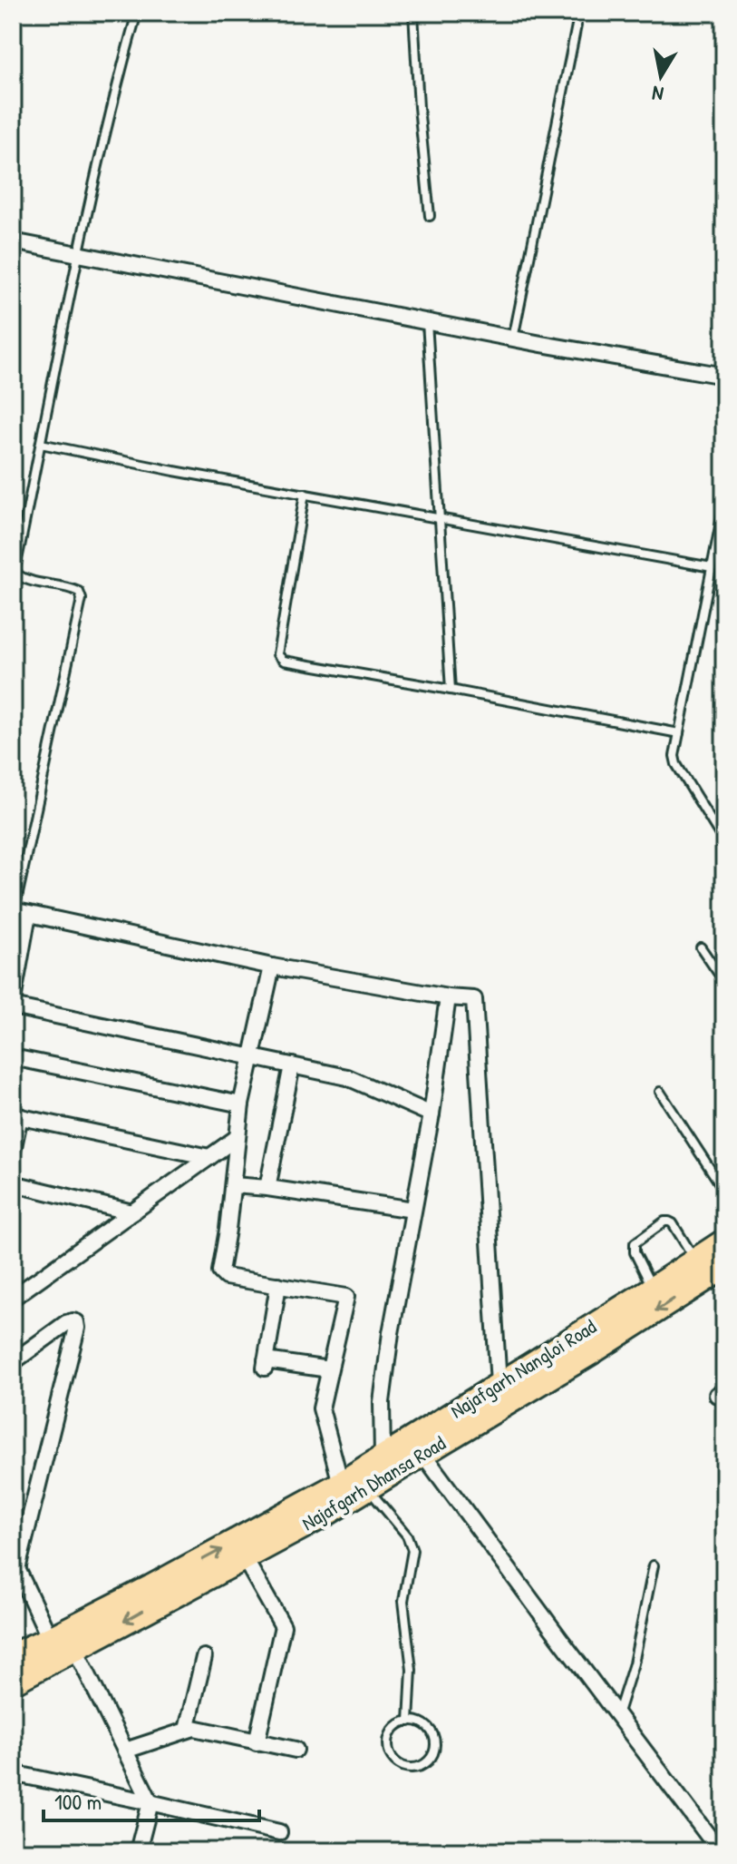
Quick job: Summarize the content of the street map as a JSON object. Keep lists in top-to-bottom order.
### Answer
{
  "streets": {
    "main road": ["Najafgarh Nangloi Road", "Najafgarh Dhansa Road"]
  },
  "crossings": [
    ["Najafgarh Nangloi Road", "Najafgarh Dhansa Road"]
  ],
  "one_way": ["Najafgarh Nangloi Road", "Najafgarh Dhansa Road"],
  "scale_bar": "100 m",
  "north": "bottom"
}
